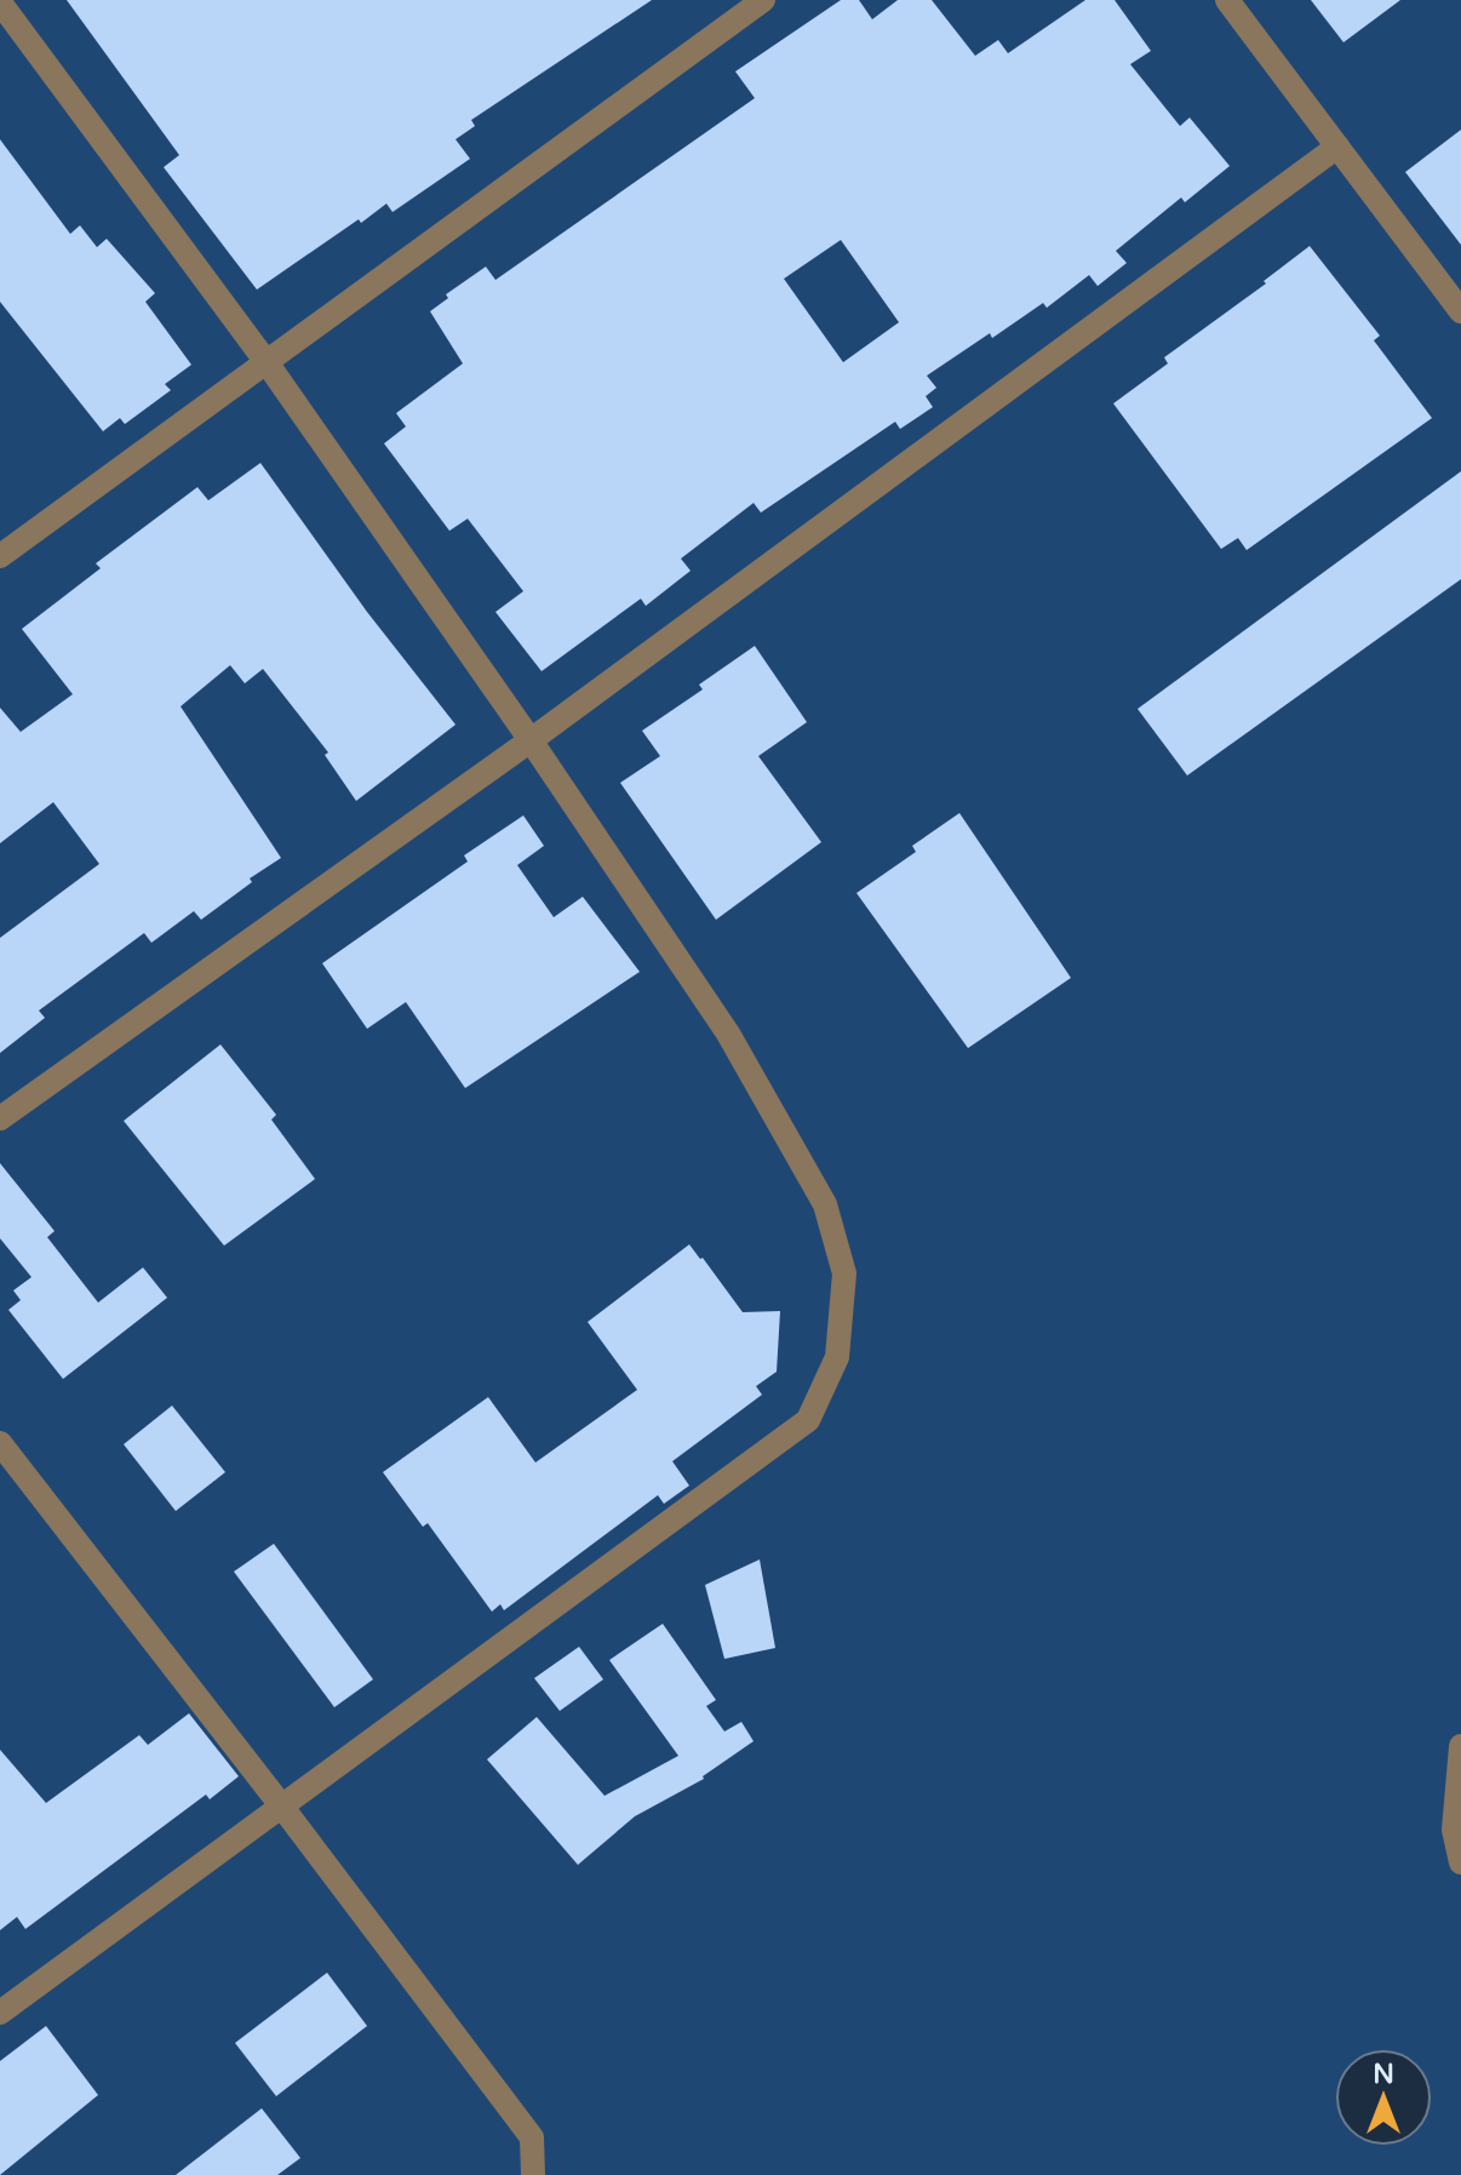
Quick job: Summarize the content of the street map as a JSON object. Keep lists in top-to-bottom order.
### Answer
{
  "north": "top"
}
